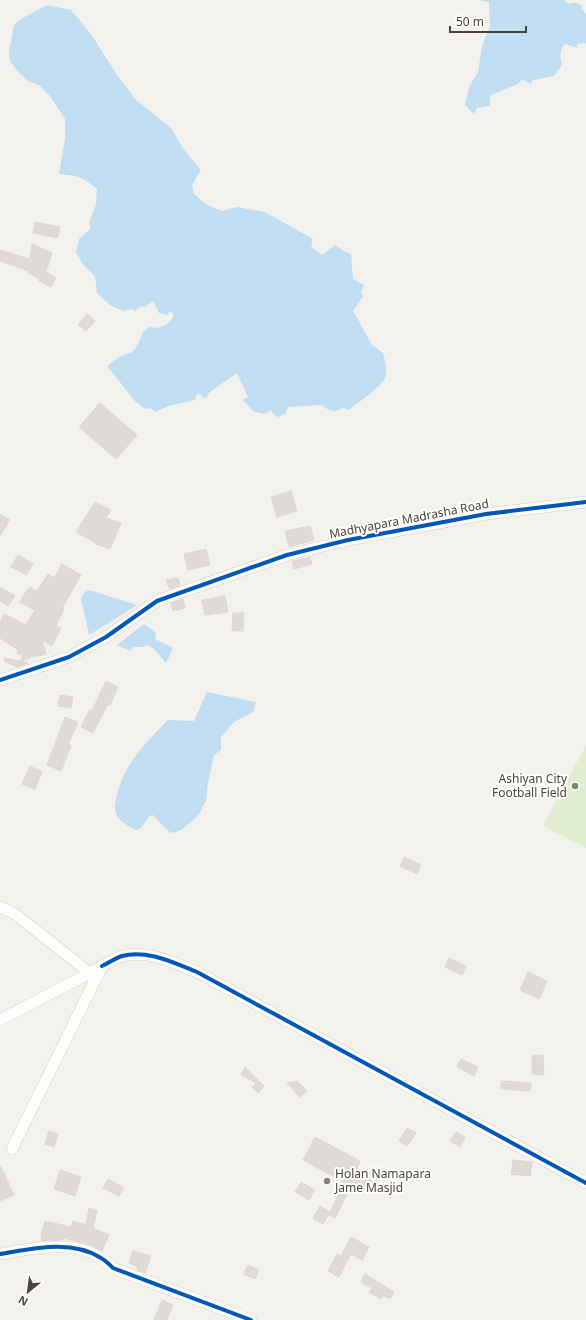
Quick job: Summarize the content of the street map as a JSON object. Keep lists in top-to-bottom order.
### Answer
{
  "streets": {
    "street": ["Madhyapara Madrasha Road"]
  },
  "places": ["Ashiyan City Football Field", "Holan Namapara Jame Masjid"],
  "scale_bar": "50 m",
  "north": "bottom left"
}
